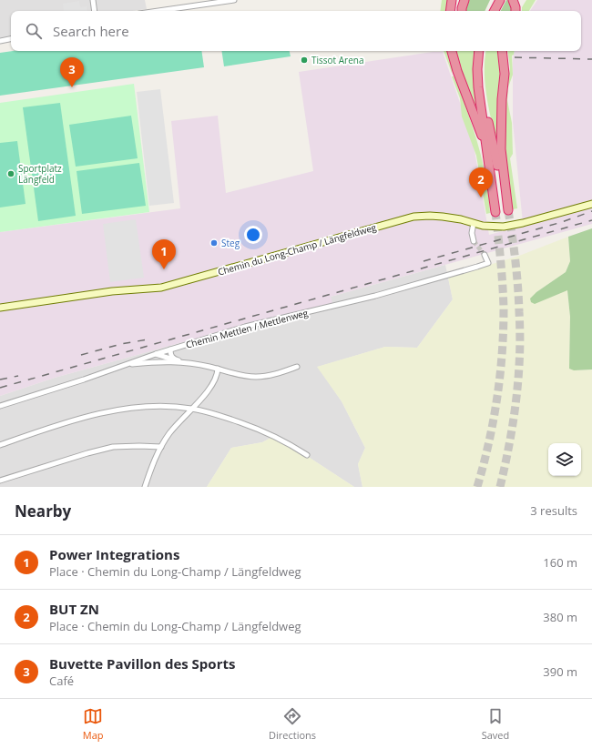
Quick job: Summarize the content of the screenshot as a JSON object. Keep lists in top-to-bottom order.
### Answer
{
  "streets": {
    "main road": ["Chemin du Long-Champ / Längfeldweg"],
    "street": ["Chemin Mettlen / Mettlenweg"]
  },
  "places": ["Tissot Arena", "Sportplatz Längfeld", "Steg"],
  "page": {
    "search": "Search here",
    "pins": ["3", "2", "1"],
    "heading": ["Nearby", "3 results"],
    "list": [
      {
        "mark": "1",
        "name": "Power Integrations",
        "note": "Place · Chemin du Long-Champ / Längfeldweg",
        "value": "160 m"
      },
      {
        "mark": "2",
        "name": "BUT ZN",
        "note": "Place · Chemin du Long-Champ / Längfeldweg",
        "value": "380 m"
      },
      {
        "mark": "3",
        "name": "Buvette Pavillon des Sports",
        "note": "Café",
        "value": "390 m"
      }
    ],
    "nav": ["Map", "Directions", "Saved"]
  }
}
